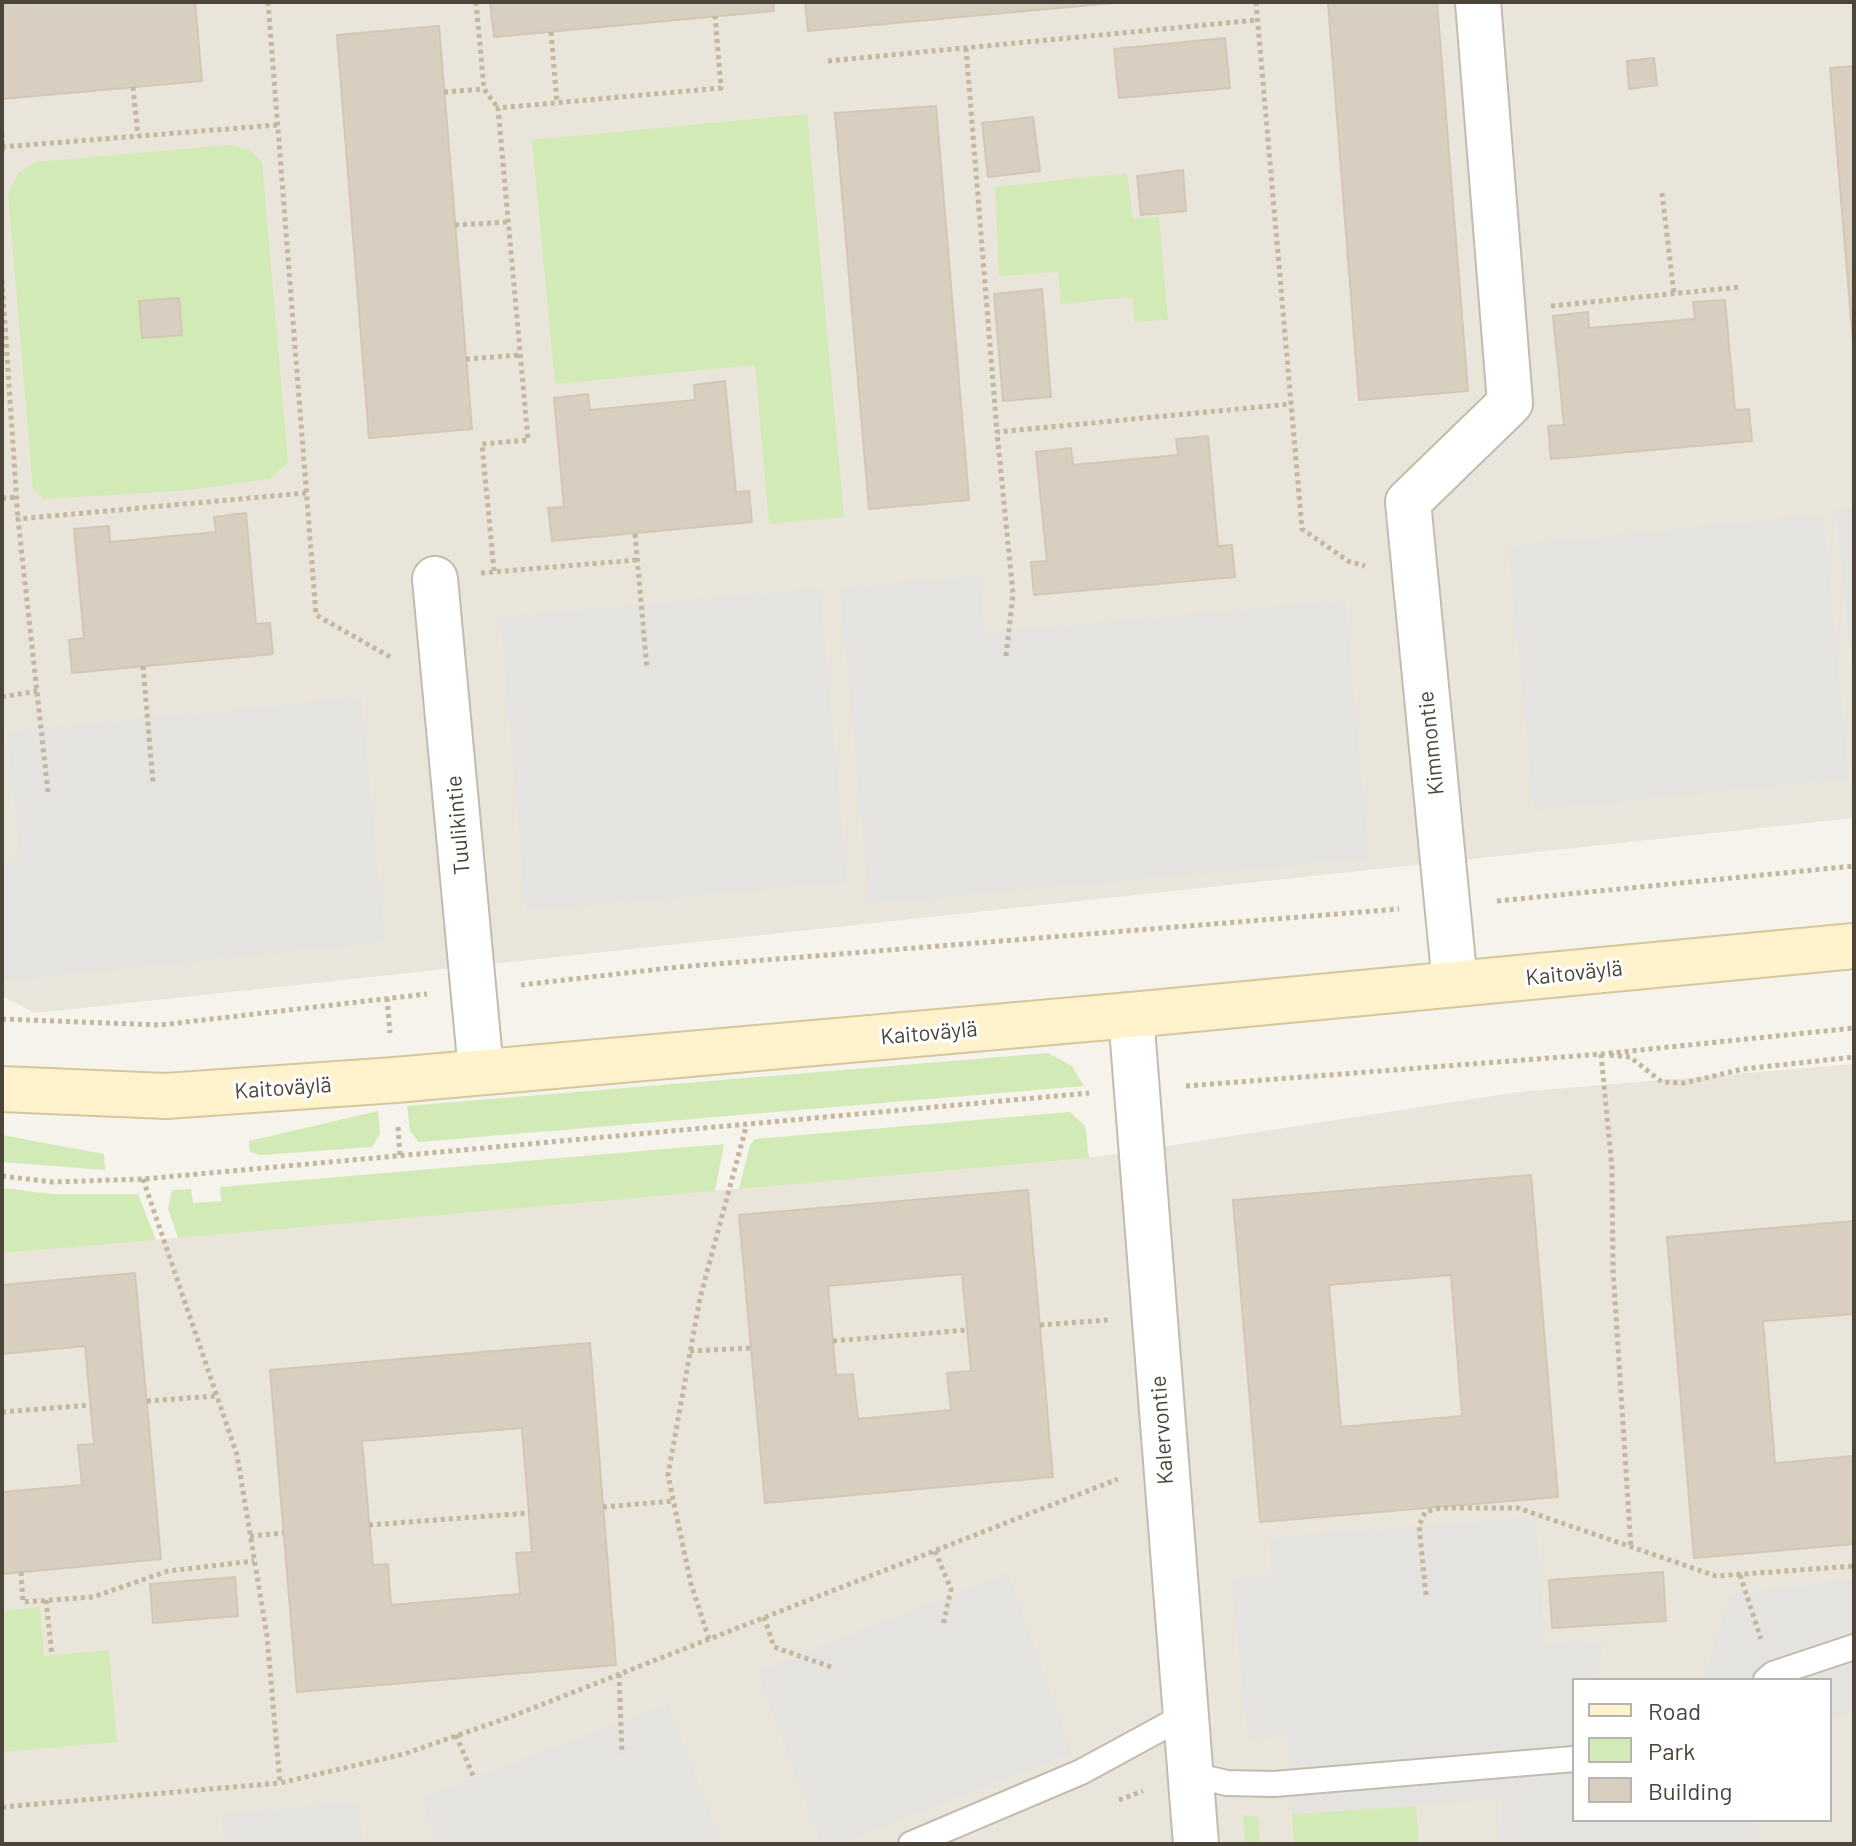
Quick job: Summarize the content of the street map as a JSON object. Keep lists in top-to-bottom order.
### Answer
{
  "streets": {
    "street": [
      "Kimmontie",
      "Tuulikintie",
      "Kaitoväylä",
      "Kalervontie"
    ]
  },
  "crossings": [
    ["Kimmontie", "Kaitoväylä"],
    ["Tuulikintie", "Kaitoväylä"],
    ["Kaitoväylä", "Kalervontie"]
  ],
  "legend": ["Road", "Park", "Building"]
}
